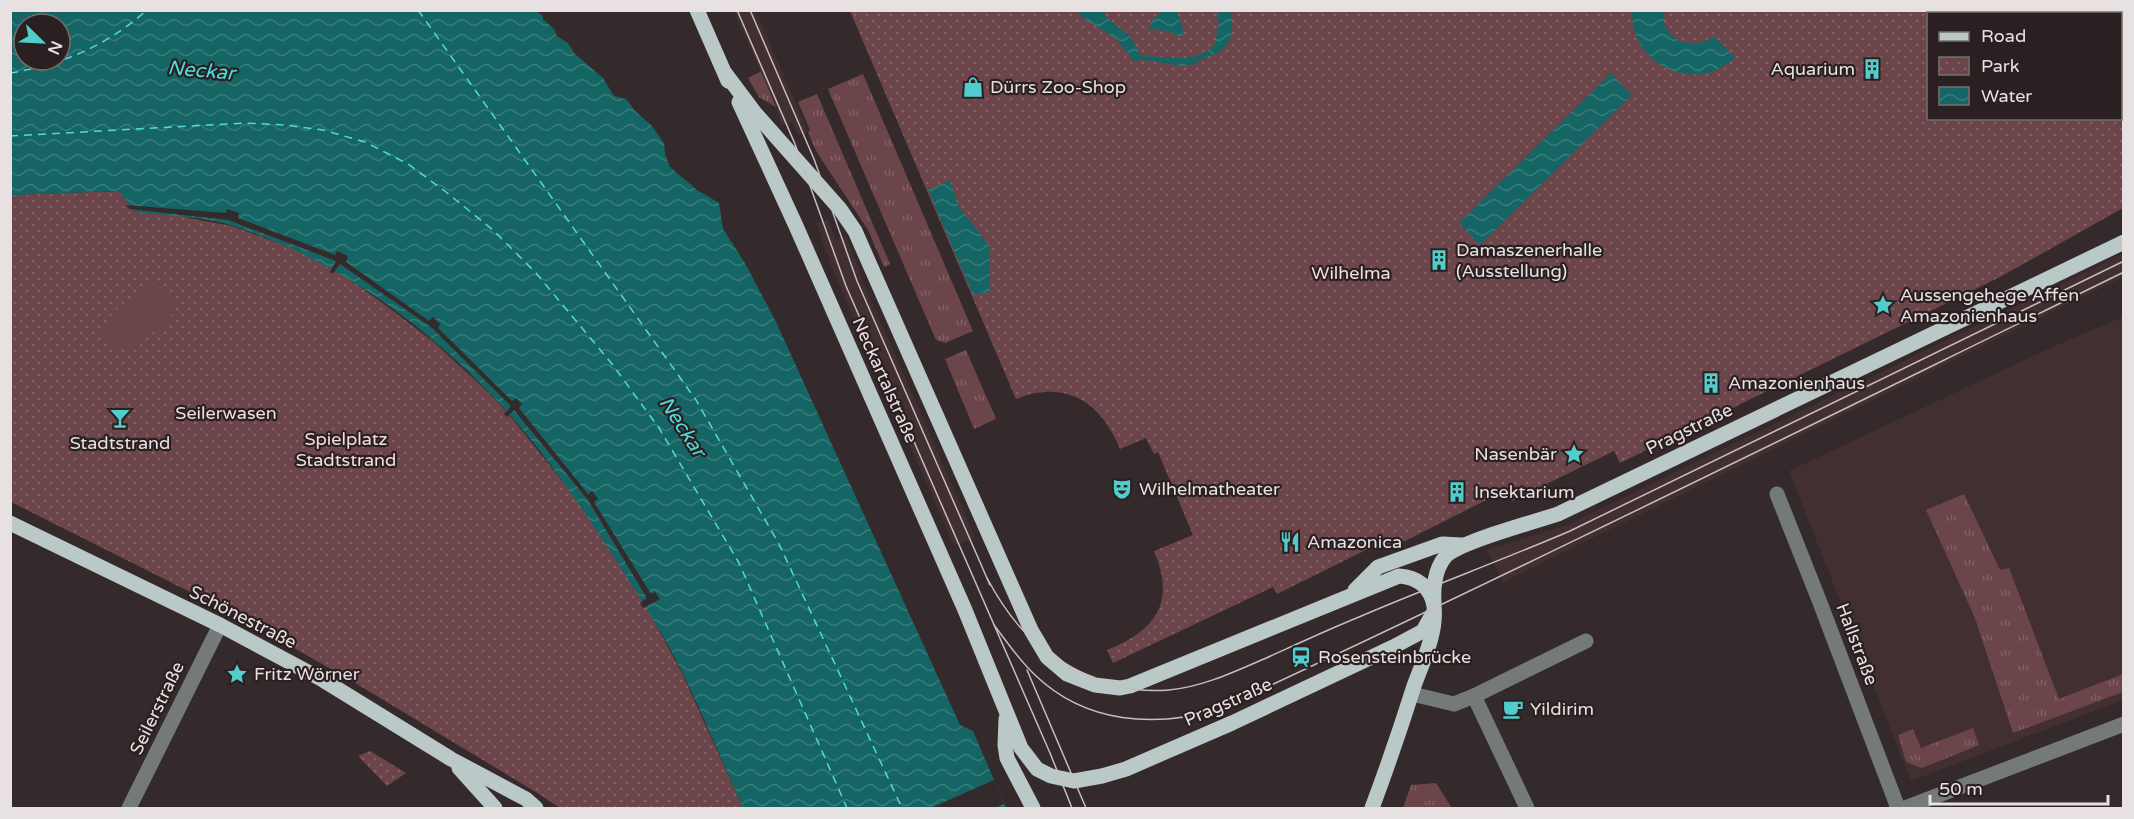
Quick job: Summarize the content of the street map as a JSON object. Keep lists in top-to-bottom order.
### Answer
{
  "streets": {
    "main road": ["Neckartalstraße", "Pragstraße", "Schönestraße"],
    "street": ["Hallstraße", "Seilerstraße"]
  },
  "crossings": [
    ["Neckartalstraße", "Pragstraße"],
    ["Schönestraße", "Seilerstraße"]
  ],
  "water": ["Neckar"],
  "parks": ["Wilhelma", "Seilerwasen", "Spielplatz Stadtstrand"],
  "places": {
    "building": [
      "Aquarium",
      "Damaszenerhalle (Ausstellung)",
      "Amazonienhaus",
      "Insektarium"
    ],
    "shop": ["Dürrs Zoo-Shop"],
    "place": ["Aussengehege Affen Amazonienhaus", "Nasenbär", "Fritz Wörner"],
    "bar": ["Stadtstrand"],
    "theatre": ["Wilhelmatheater"],
    "restaurant": ["Amazonica"],
    "station": ["Rosensteinbrücke"],
    "cafe": ["Yildirim"]
  },
  "legend": ["Road", "Park", "Water"],
  "scale_bar": "50 m",
  "north": "bottom right"
}
